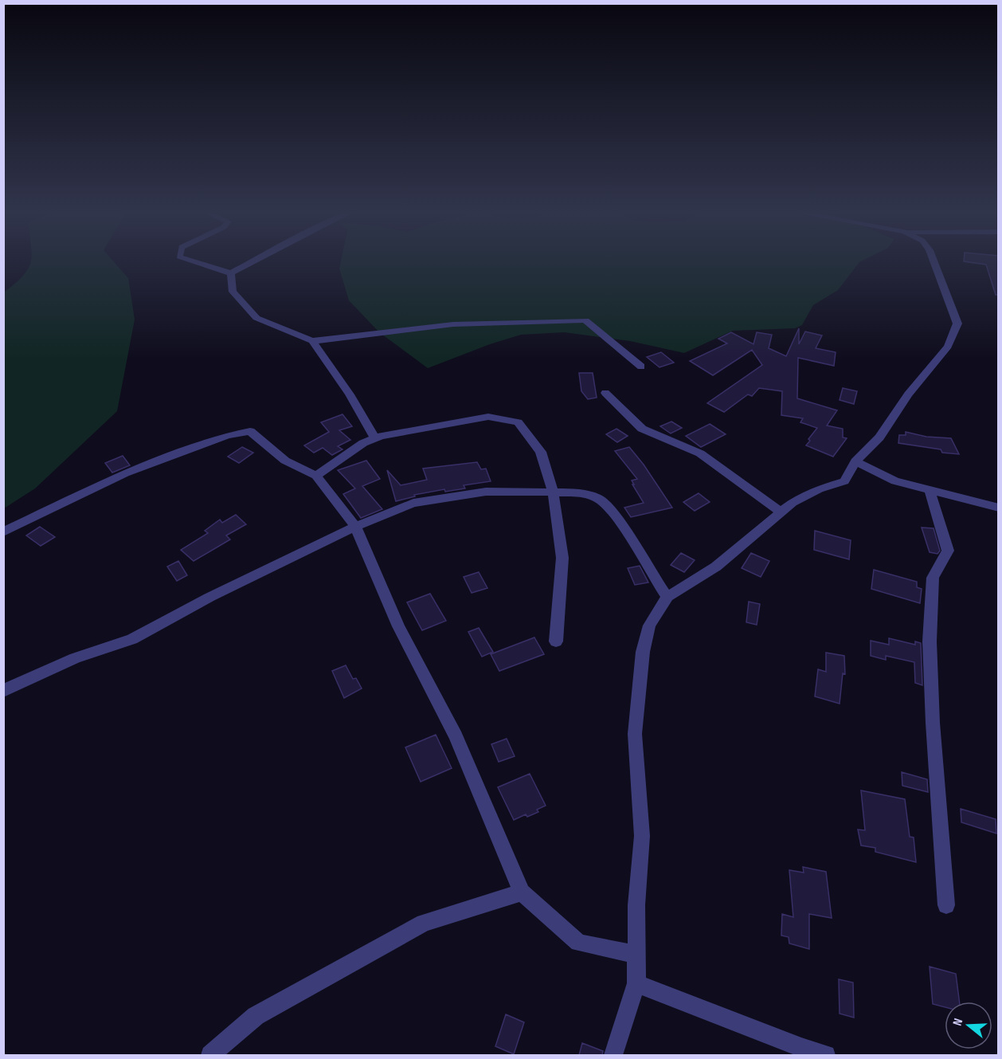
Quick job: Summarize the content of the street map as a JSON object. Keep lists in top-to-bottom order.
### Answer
{
  "north": "left"
}
